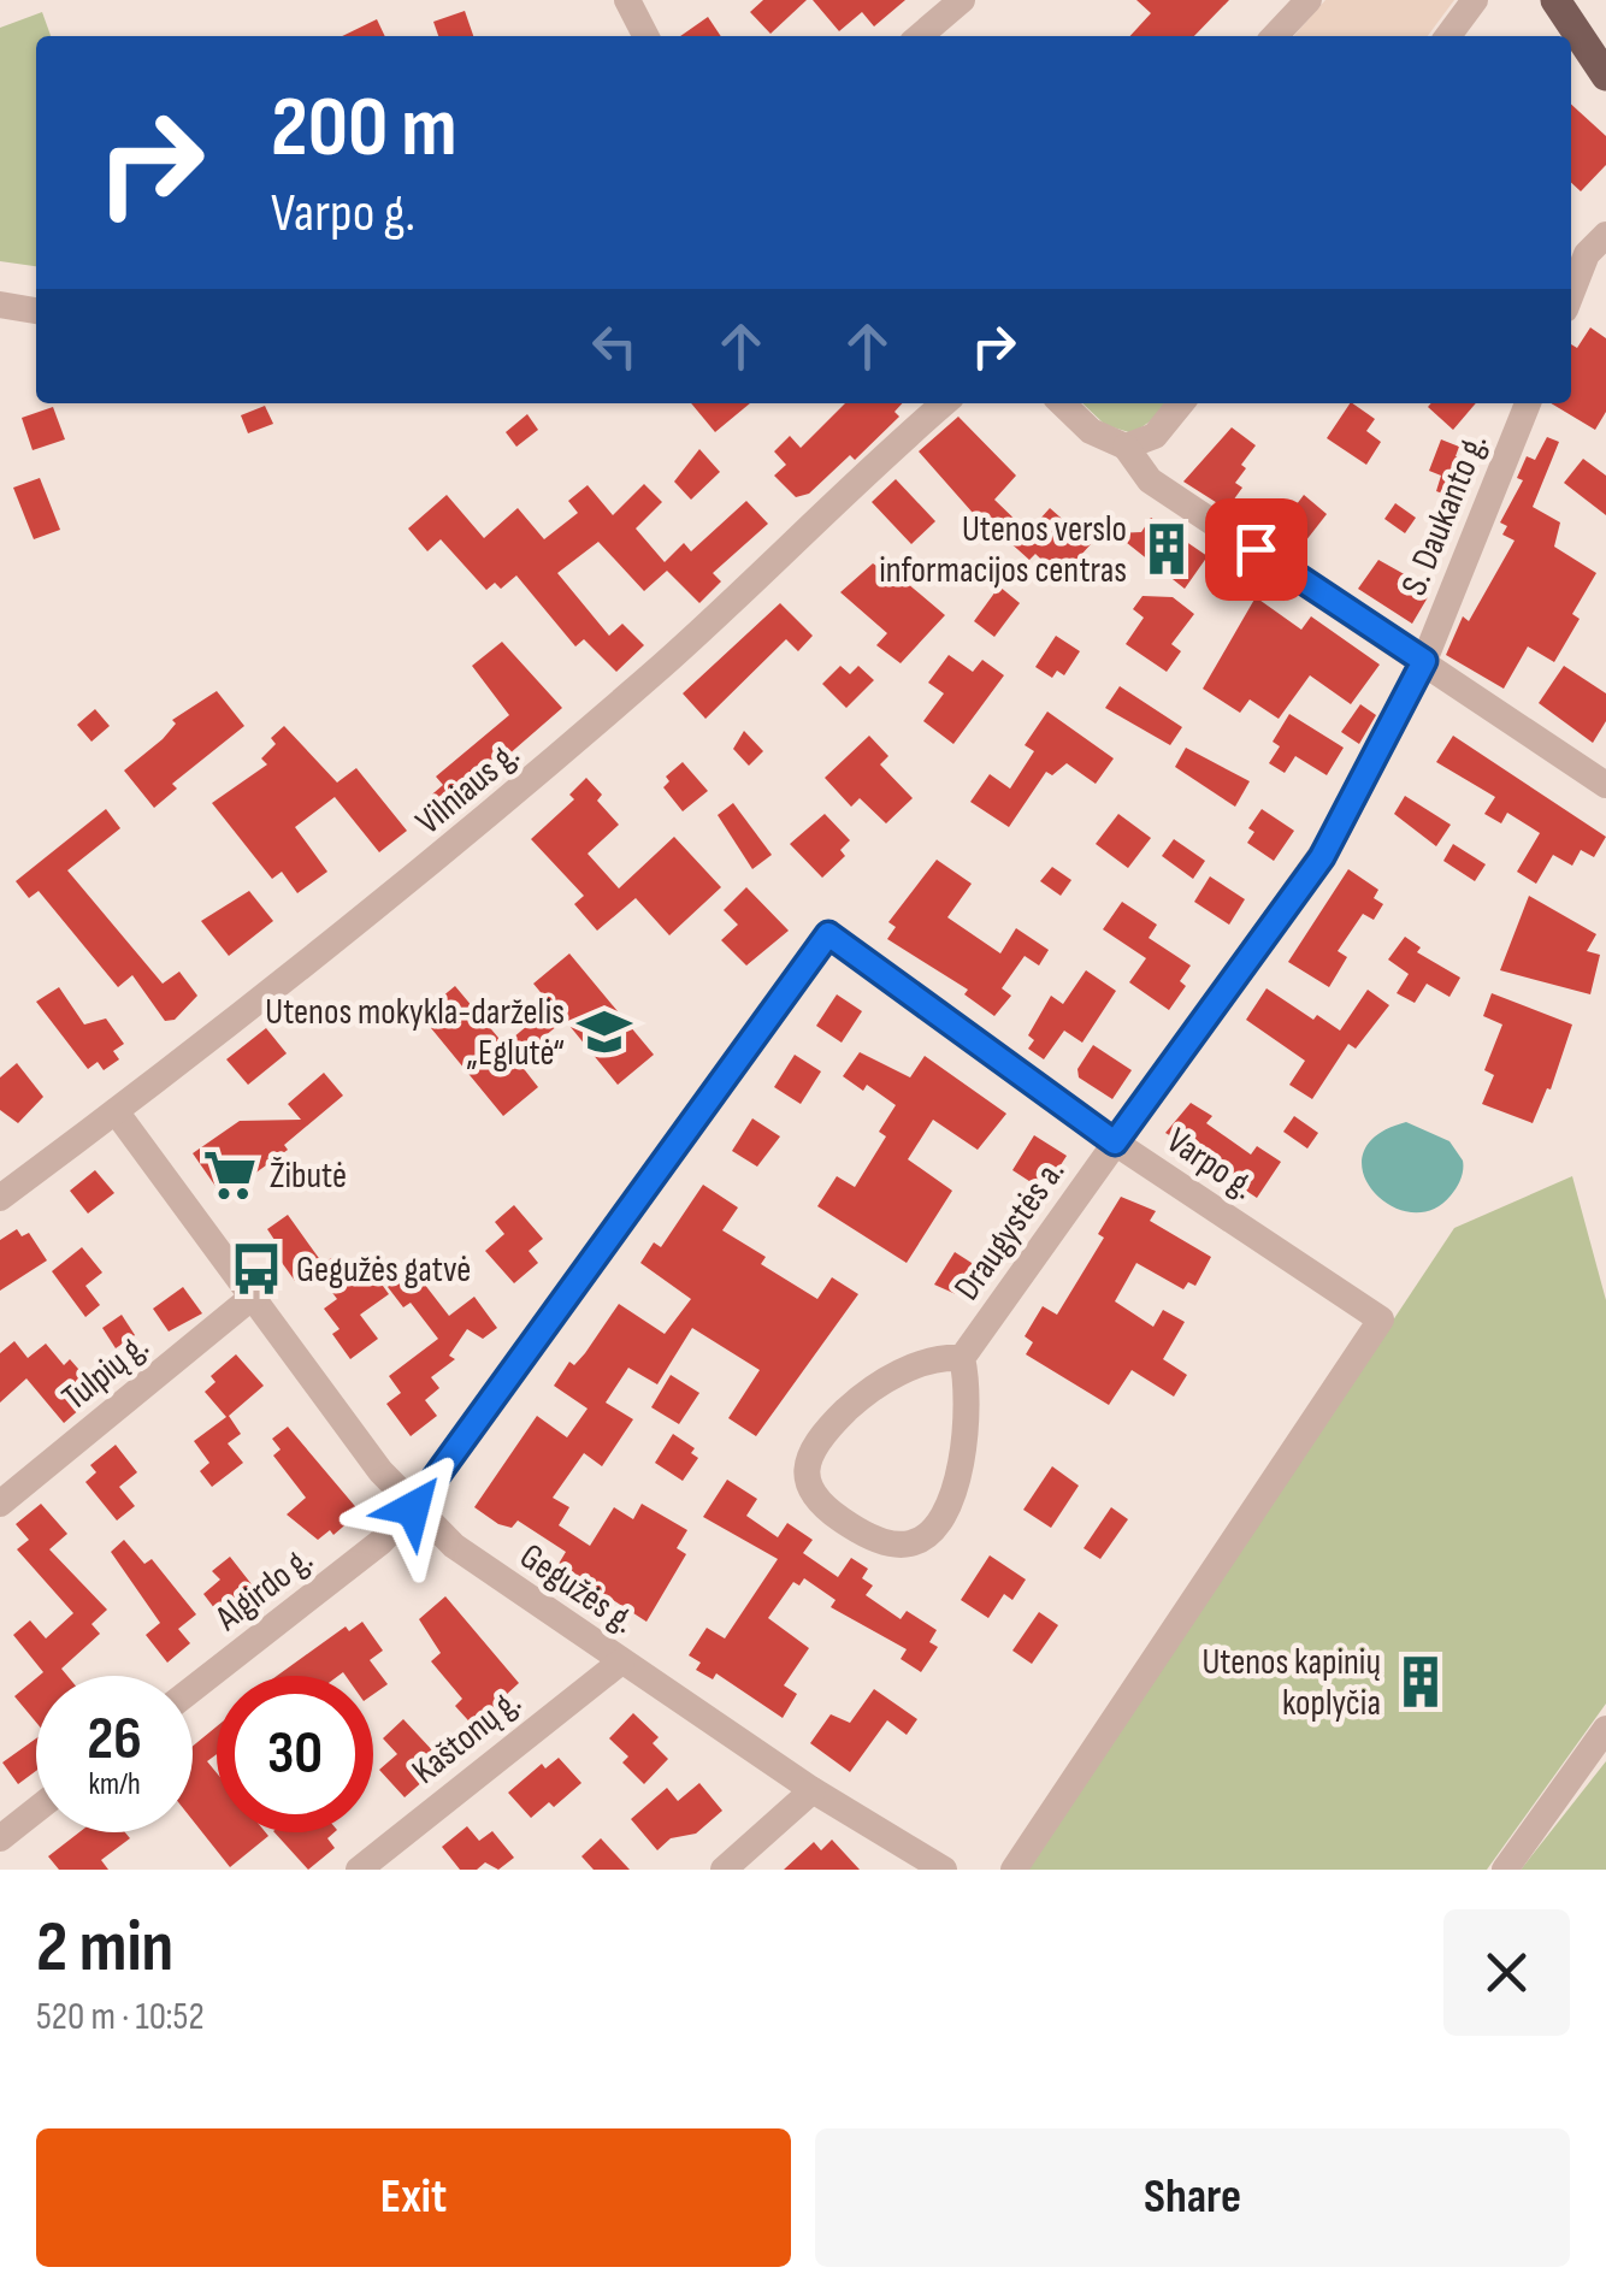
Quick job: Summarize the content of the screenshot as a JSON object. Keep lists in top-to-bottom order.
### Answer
{
  "streets": {
    "street": [
      "S. Daukanto g.",
      "Vilniaus g.",
      "Varpo g.",
      "Draugystės a.",
      "Tulpių g.",
      "Algirdo g.",
      "Gegužės g.",
      "Kaštonų g."
    ]
  },
  "crossings": [
    ["S. Daukanto g.", "Varpo g."],
    ["S. Daukanto g.", "Draugystės a."],
    ["Vilniaus g.", "Gegužės g."],
    ["Varpo g.", "Draugystės a."],
    ["Varpo g.", "Algirdo g."],
    ["Tulpių g.", "Gegužės g."],
    ["Algirdo g.", "Gegužės g."],
    ["Gegužės g.", "Kaštonų g."]
  ],
  "places": {
    "building": ["Utenos verslo informacijos centras", "Utenos kapinių koplyčia"],
    "school or university": ["Utenos mokykla-darželis „Eglutė“"],
    "supermarket": ["Žibutė"],
    "bus stop": ["Gegužės gatvė"]
  },
  "page": {
    "turn": ["200 m", "Varpo g."],
    "speed": "26 km/h",
    "limit": "30",
    "heading": ["2 min", "520 m · 10:52"],
    "buttons": ["Exit", "Share"]
  }
}
